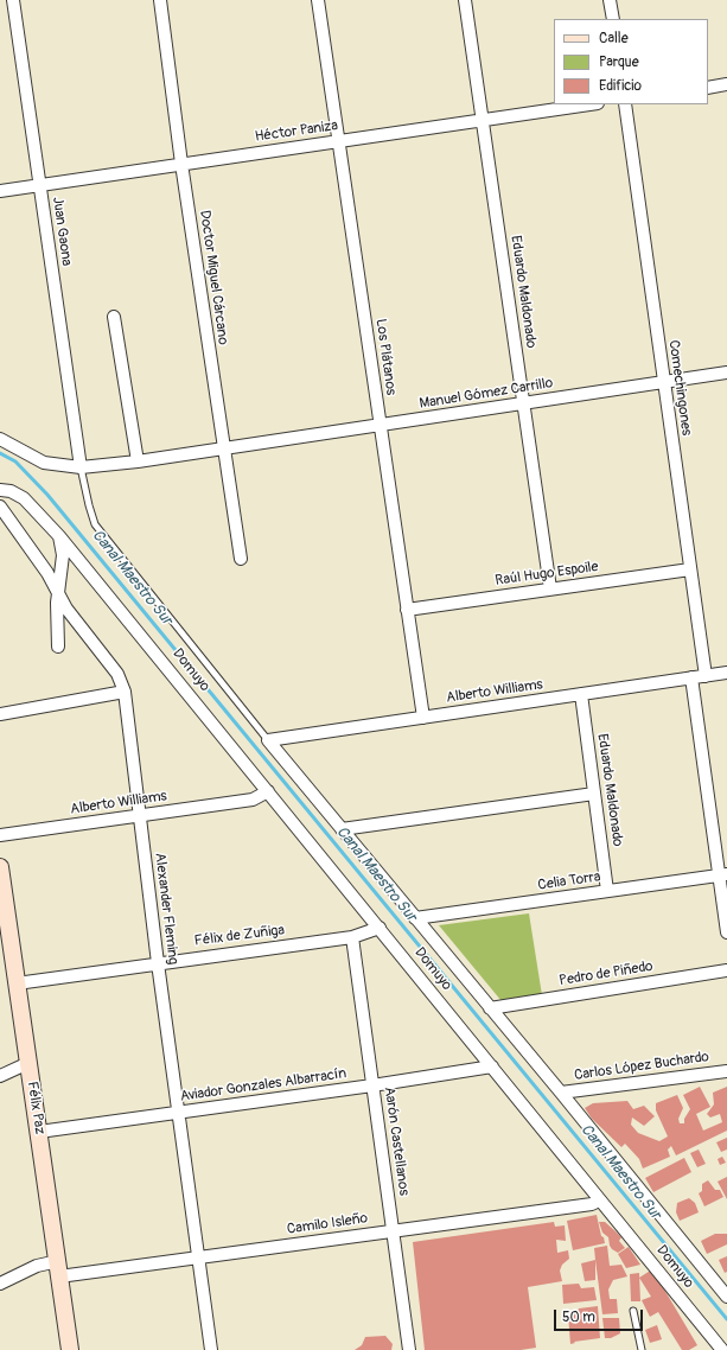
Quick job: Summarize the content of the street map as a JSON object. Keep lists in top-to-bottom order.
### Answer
{
  "streets": {
    "main road": ["Félix Paz"],
    "street": [
      "Héctor Paniza",
      "Juan Gaona",
      "Doctor Miguel Cárcano",
      "Eduardo Maldonado",
      "Los Plátanos",
      "Comechingones",
      "Manuel Gómez Carrillo",
      "Raúl Hugo Espoile",
      "Domuyo",
      "Alberto Williams",
      "Celia Torra",
      "Alexander Fleming",
      "Félix de Zuñiga",
      "Pedro de Piñedo",
      "Carlos López Buchardo",
      "Aviador Gonzales Albarracín",
      "Aarón Castellanos",
      "Camilo Isleño"
    ]
  },
  "crossings": [
    ["Héctor Paniza", "Juan Gaona"],
    ["Héctor Paniza", "Doctor Miguel Cárcano"],
    ["Héctor Paniza", "Eduardo Maldonado"],
    ["Héctor Paniza", "Los Plátanos"],
    ["Juan Gaona", "Manuel Gómez Carrillo"],
    ["Doctor Miguel Cárcano", "Manuel Gómez Carrillo"],
    ["Eduardo Maldonado", "Manuel Gómez Carrillo"],
    ["Eduardo Maldonado", "Raúl Hugo Espoile"],
    ["Eduardo Maldonado", "Alberto Williams"],
    ["Eduardo Maldonado", "Celia Torra"],
    ["Los Plátanos", "Manuel Gómez Carrillo"],
    ["Los Plátanos", "Raúl Hugo Espoile"],
    ["Los Plátanos", "Alberto Williams"],
    ["Comechingones", "Manuel Gómez Carrillo"],
    ["Comechingones", "Raúl Hugo Espoile"],
    ["Comechingones", "Alberto Williams"],
    ["Domuyo", "Alberto Williams"],
    ["Domuyo", "Celia Torra"],
    ["Domuyo", "Félix de Zuñiga"],
    ["Domuyo", "Pedro de Piñedo"],
    ["Domuyo", "Carlos López Buchardo"],
    ["Domuyo", "Aviador Gonzales Albarracín"],
    ["Domuyo", "Camilo Isleño"],
    ["Alberto Williams", "Alexander Fleming"],
    ["Alexander Fleming", "Félix de Zuñiga"],
    ["Alexander Fleming", "Aviador Gonzales Albarracín"],
    ["Alexander Fleming", "Camilo Isleño"],
    ["Félix de Zuñiga", "Félix Paz"],
    ["Félix de Zuñiga", "Aarón Castellanos"],
    ["Aviador Gonzales Albarracín", "Félix Paz"],
    ["Aviador Gonzales Albarracín", "Aarón Castellanos"],
    ["Félix Paz", "Camilo Isleño"],
    ["Aarón Castellanos", "Camilo Isleño"]
  ],
  "water": ["Canal Maestro Sur"],
  "legend": ["Calle", "Parque", "Edificio"],
  "scale_bar": "50 m"
}
